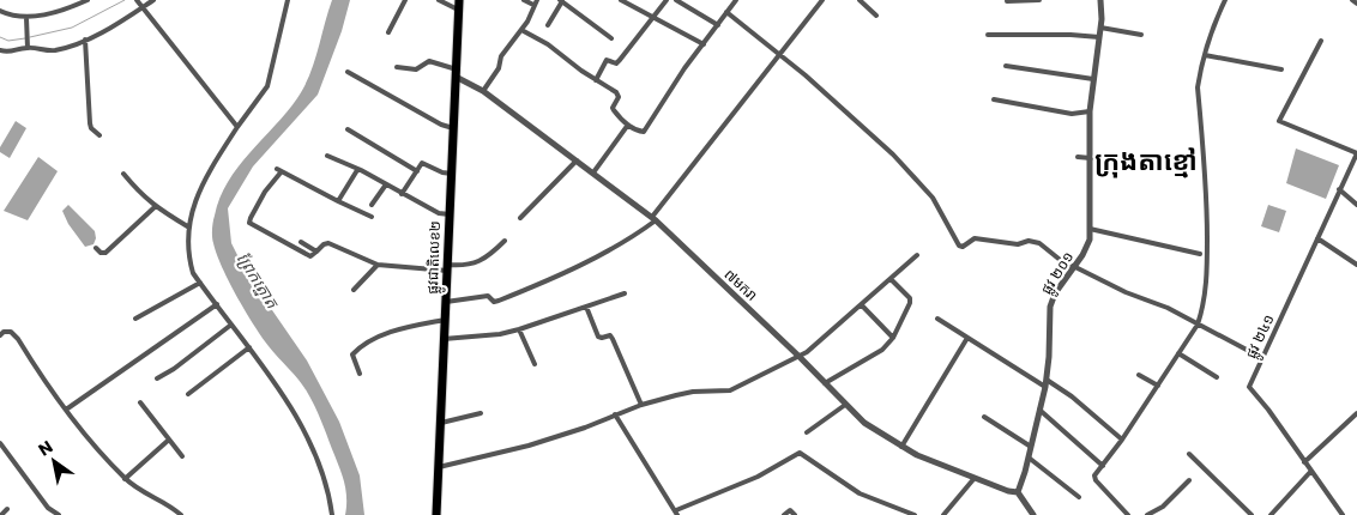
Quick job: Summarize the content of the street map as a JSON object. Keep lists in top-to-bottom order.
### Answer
{
  "streets": {
    "highway": ["ផ្លូវជាតិលេខ២"],
    "street": ["ផ្លូវ ២០១", "៧មករា", "ផ្លូវ ២៤១"]
  },
  "crossings": [
    ["ផ្លូវជាតិលេខ២", "៧មករា"],
    ["ផ្លូវ ២០១", "៧មករា"]
  ],
  "districts": ["ក្រុងតាខ្មៅ"],
  "water": ["ព្រែកត្នោត"],
  "north": "top left"
}
